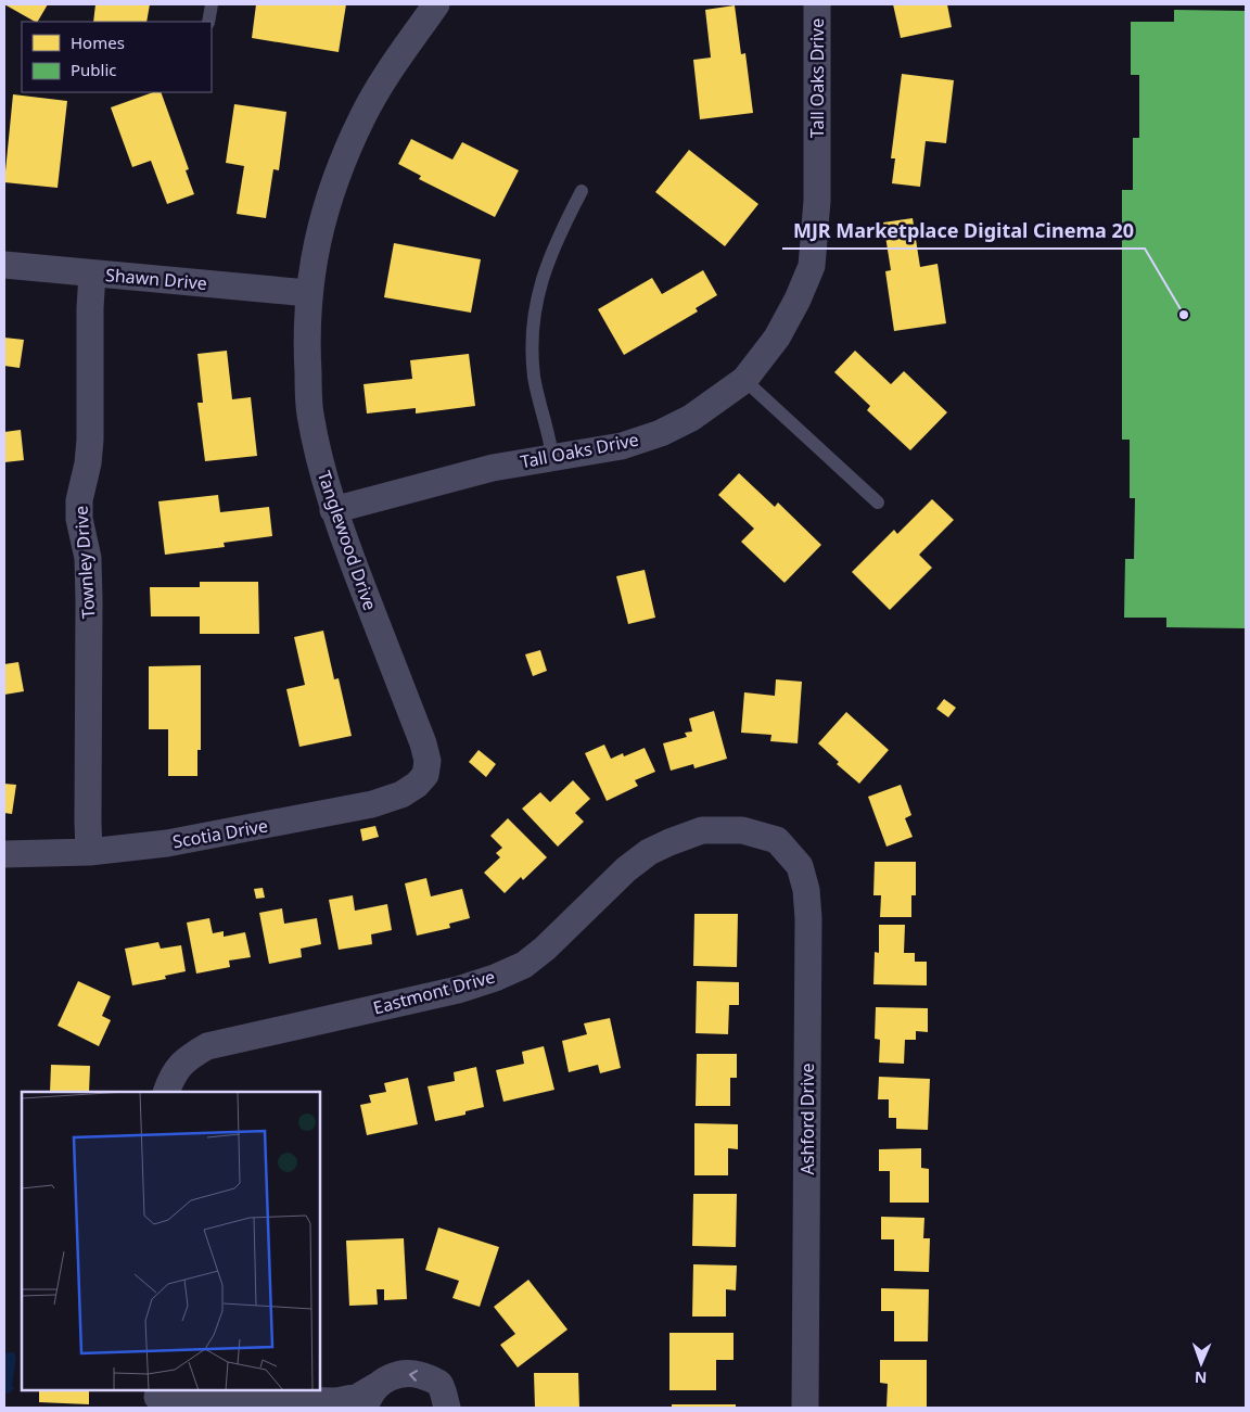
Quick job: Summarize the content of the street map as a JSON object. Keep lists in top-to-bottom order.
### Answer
{
  "streets": {
    "street": [
      "Tall Oaks Drive",
      "Shawn Drive",
      "Tanglewood Drive",
      "Townley Drive",
      "Scotia Drive",
      "Eastmont Drive",
      "Ashford Drive"
    ]
  },
  "crossings": [
    ["Tall Oaks Drive", "Tanglewood Drive"],
    ["Shawn Drive", "Tanglewood Drive"],
    ["Shawn Drive", "Townley Drive"],
    ["Tanglewood Drive", "Scotia Drive"],
    ["Townley Drive", "Scotia Drive"],
    ["Eastmont Drive", "Ashford Drive"]
  ],
  "places": ["MJR Marketplace Digital Cinema 20"],
  "legend": ["Homes", "Public"],
  "north": "bottom"
}
